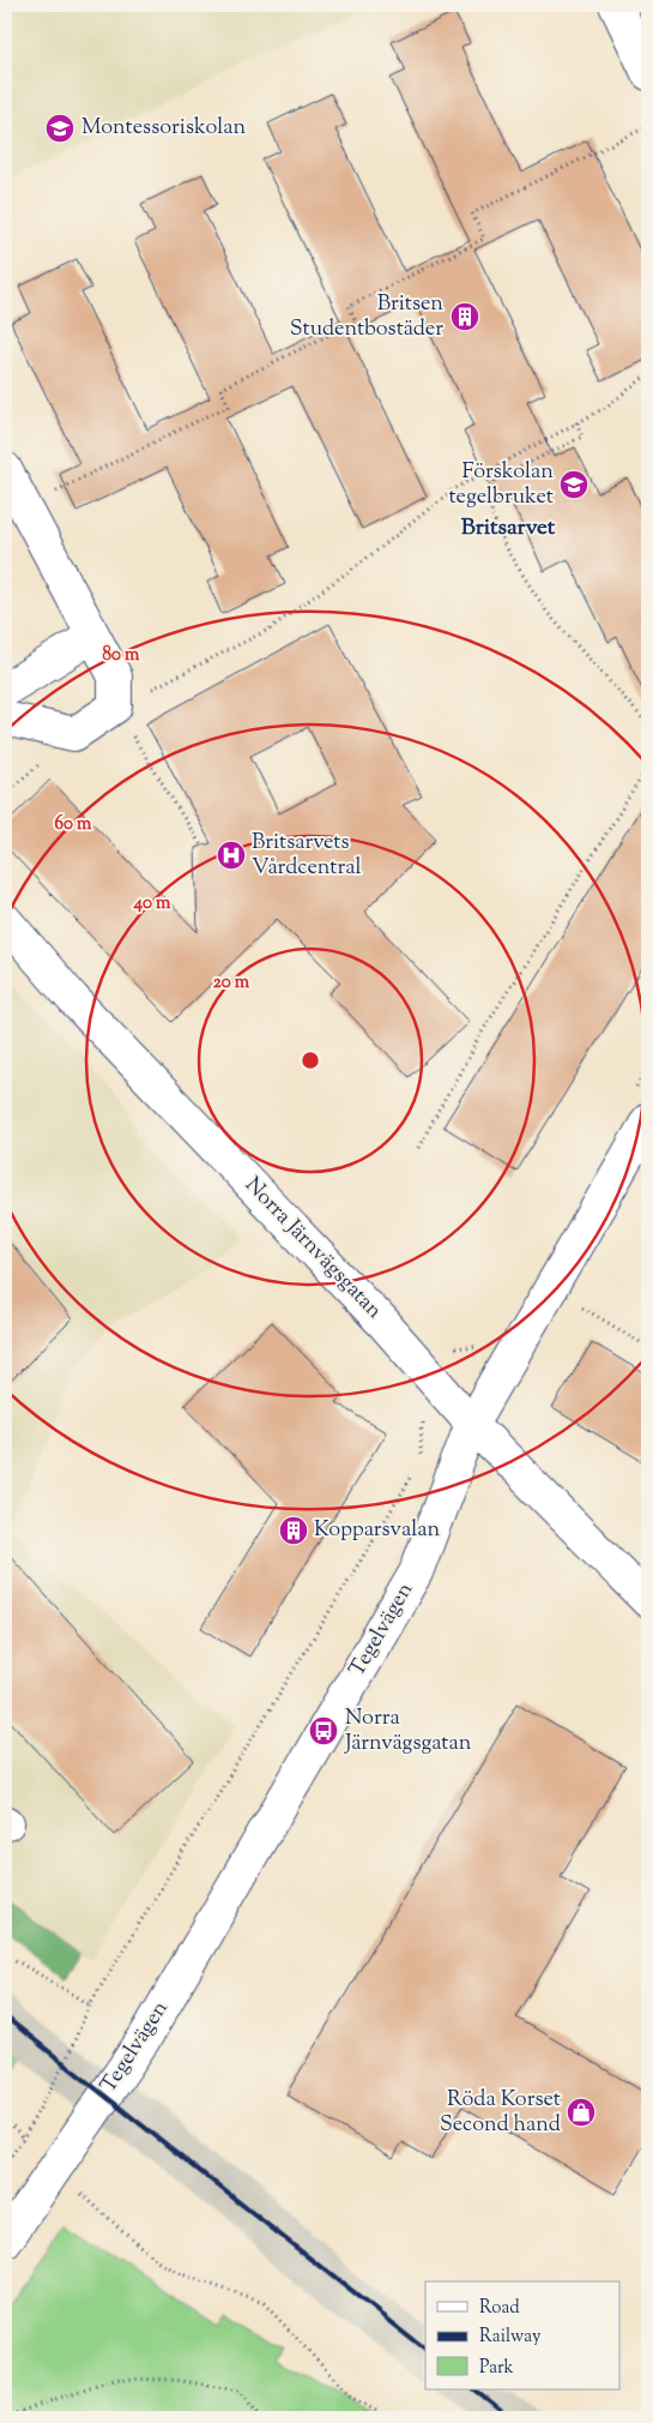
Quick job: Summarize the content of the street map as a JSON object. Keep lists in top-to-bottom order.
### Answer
{
  "streets": {
    "street": ["Norra Järnvägsgatan", "Tegelvägen"]
  },
  "crossings": [
    ["Norra Järnvägsgatan", "Tegelvägen"]
  ],
  "districts": ["Britsarvet"],
  "places": {
    "school or university": ["Montessoriskolan", "Förskolan tegelbruket"],
    "building": ["Britsen Studentbostäder", "Kopparsvalan"],
    "hospital": ["Britsarvets Vårdcentral"],
    "bus stop": ["Norra Järnvägsgatan"],
    "shop": ["Röda Korset Second hand"]
  },
  "legend": ["Road", "Railway", "Park"],
  "rings": [
    "80 m",
    "60 m",
    "40 m",
    "20 m"
  ]
}
